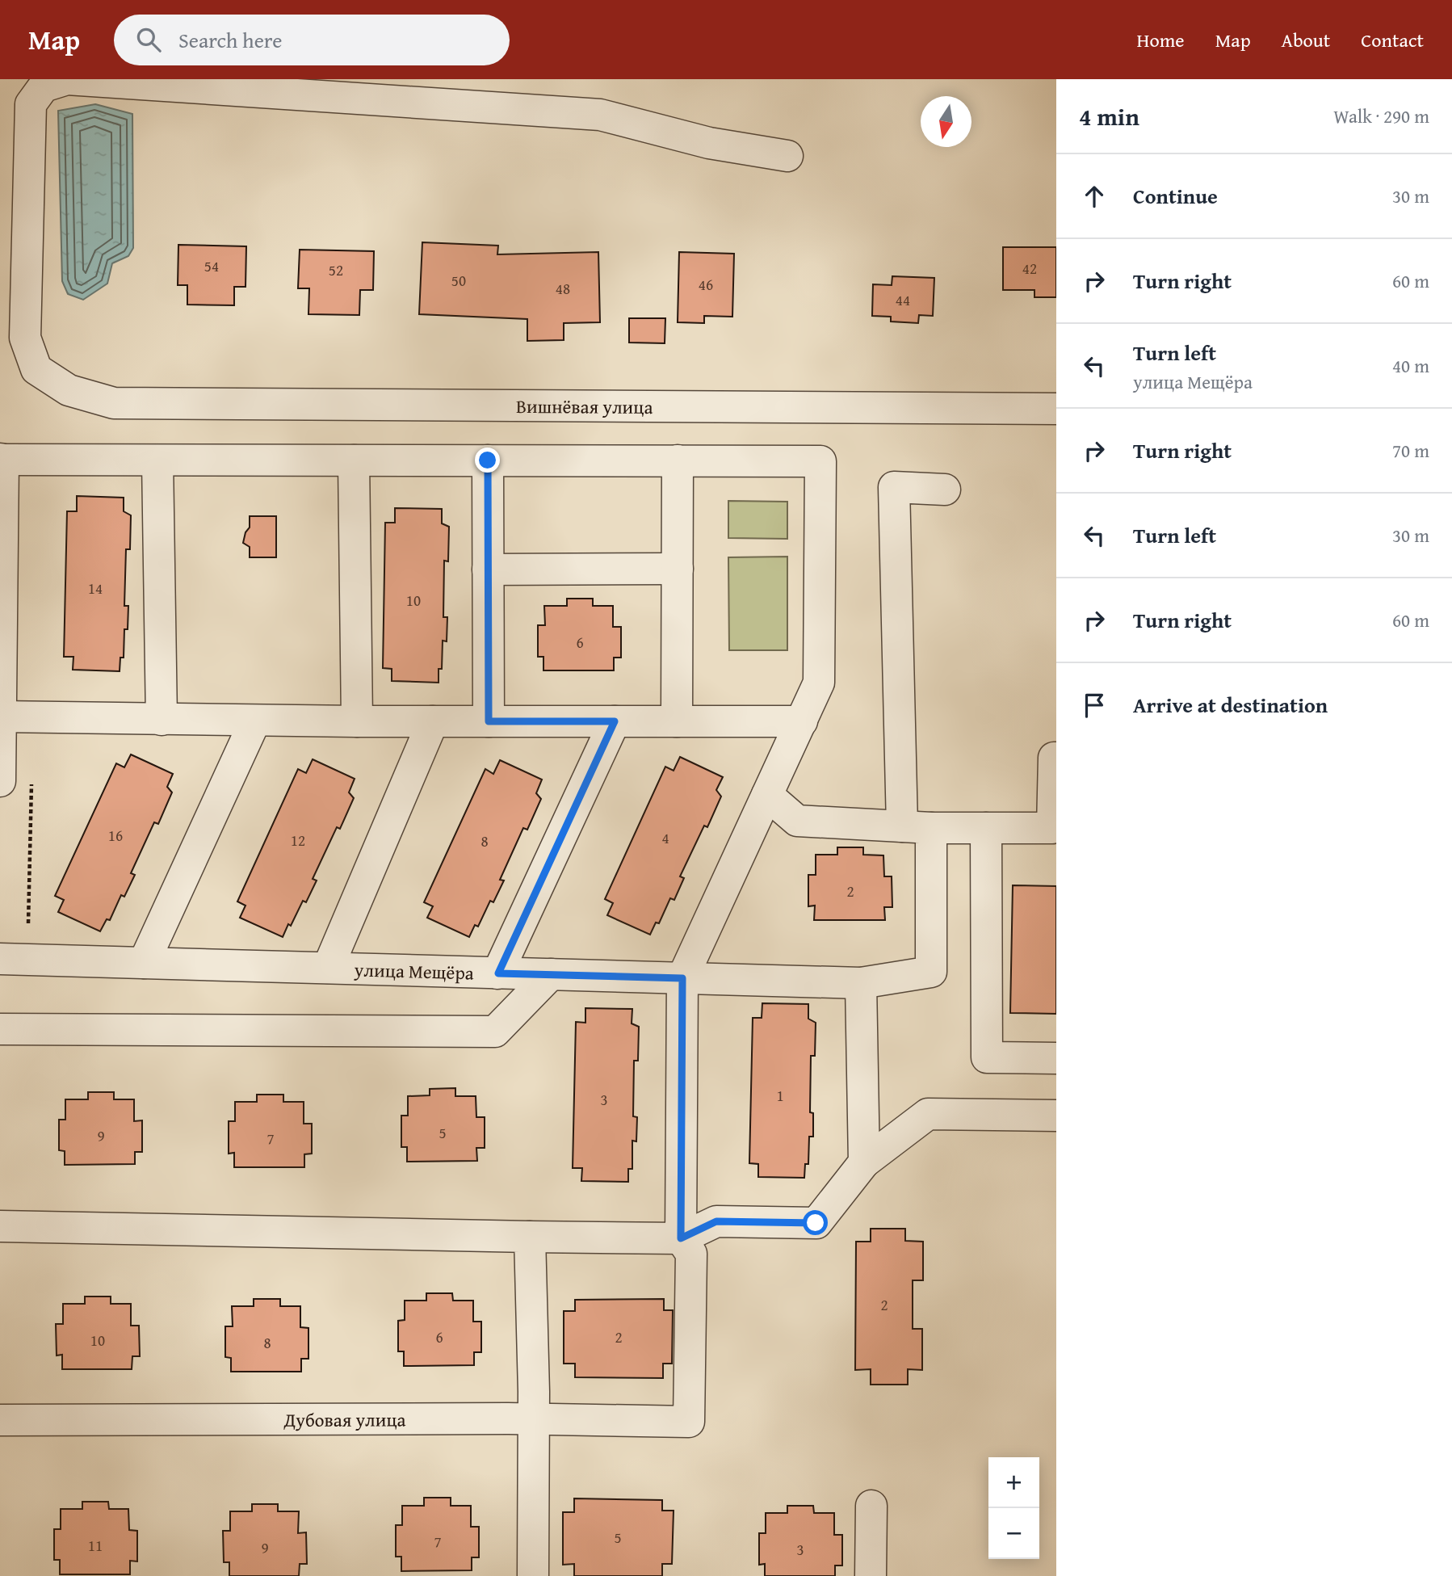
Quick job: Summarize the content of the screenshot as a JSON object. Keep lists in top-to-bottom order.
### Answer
{
  "streets": {
    "street": ["Вишнёвая улица", "улица Мещёра", "Дубовая улица"]
  },
  "house_numbers": [
    "54",
    "42",
    "52",
    "50",
    "46",
    "48",
    "44",
    "14",
    "10",
    "6",
    "16",
    "4",
    "12",
    "8",
    "2",
    "1",
    "3",
    "5",
    "9",
    "7",
    "2",
    "6",
    "2",
    "10",
    "8",
    "5",
    "7",
    "11",
    "9",
    "3"
  ],
  "north": "bottom",
  "page": {
    "header": "Map",
    "search": "Search here",
    "nav": [
      "Home",
      "Map",
      "About",
      "Contact"
    ],
    "heading": ["4 min", "Walk · 290 m"],
    "list": [
      ["Continue", "30 m"],
      ["Turn right", "60 m"],
      ["Turn left", "улица Мещёра", "40 m"],
      ["Turn right", "70 m"],
      ["Turn left", "30 m"],
      ["Turn right", "60 m"],
      "Arrive at destination"
    ],
    "map_buttons": ["+", "−"]
  }
}
